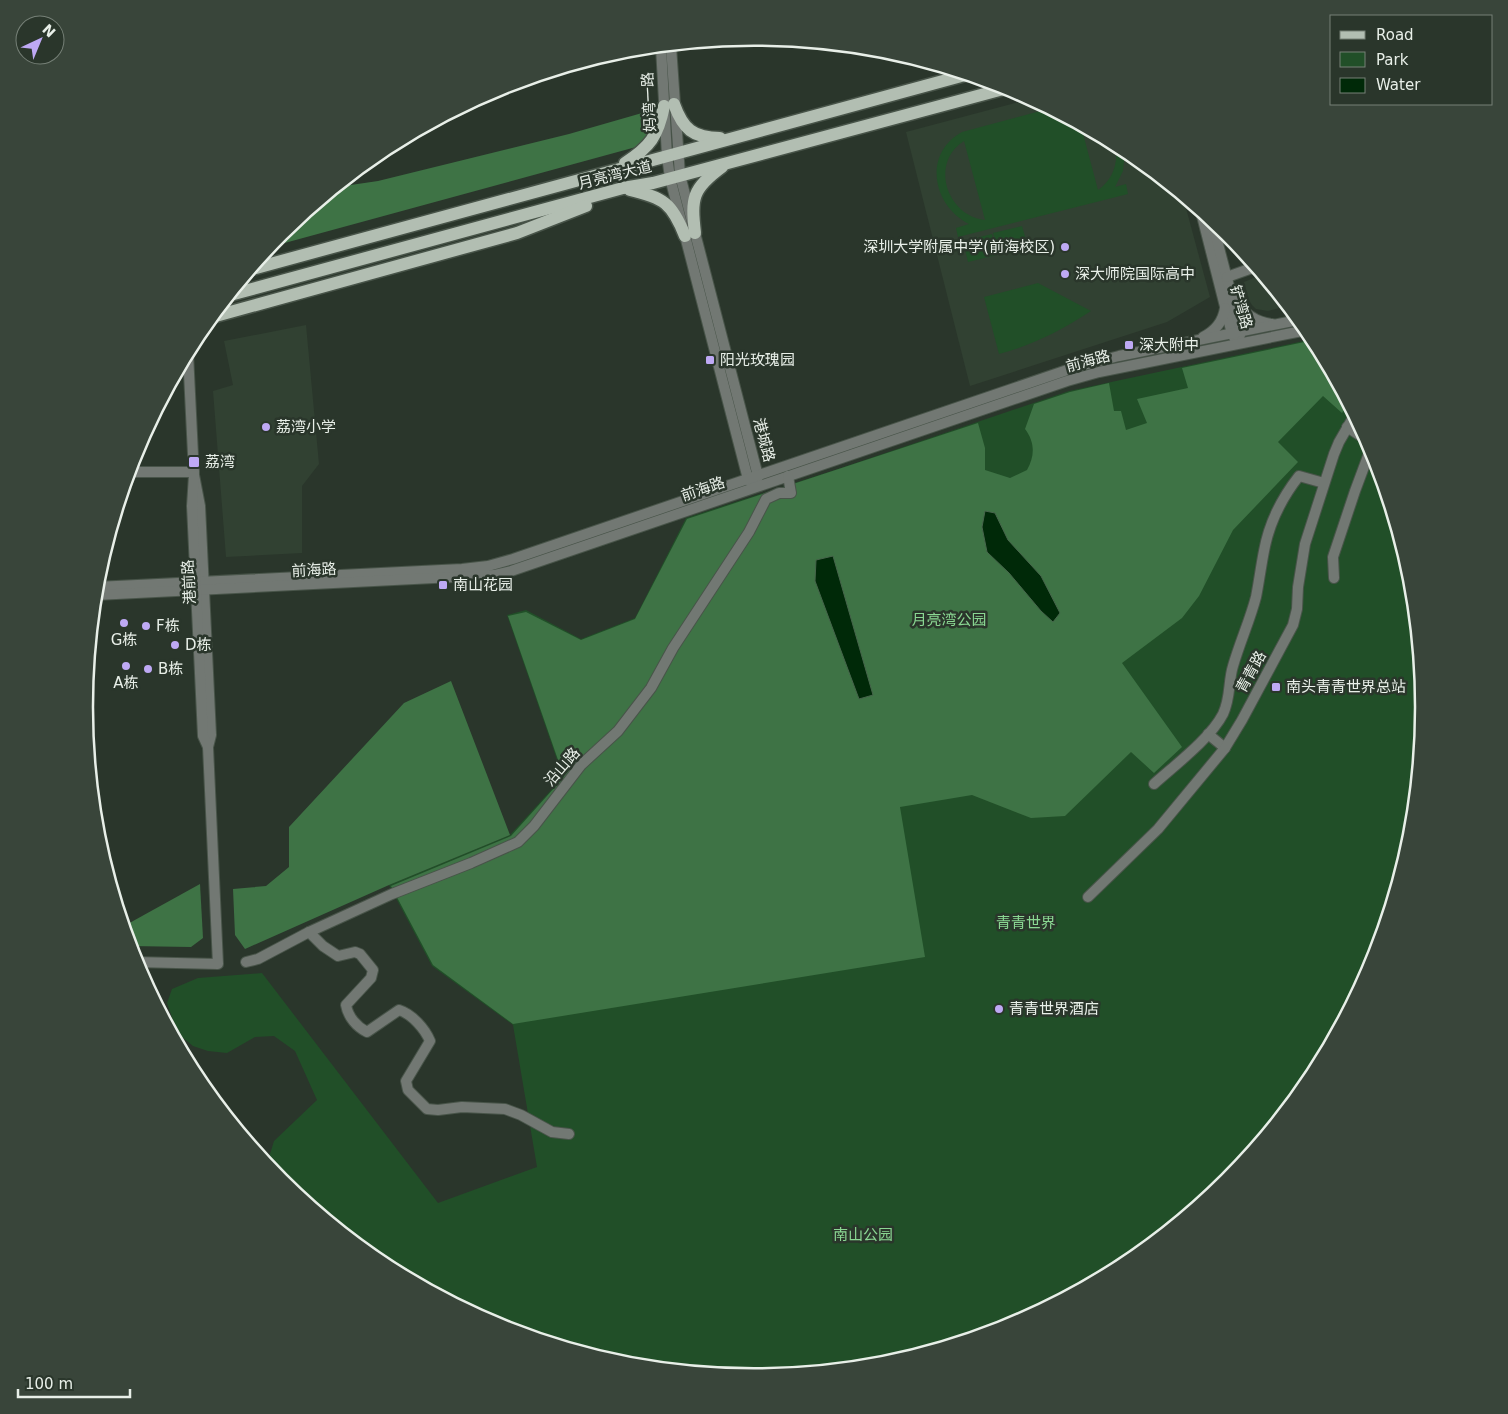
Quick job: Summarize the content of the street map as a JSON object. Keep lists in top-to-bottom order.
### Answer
{
  "streets": {
    "main road": ["月亮湾大道"],
    "street": [
      "妈湾一路",
      "铲湾路",
      "前海路",
      "港城路",
      "港前路",
      "青青路",
      "沿山路"
    ]
  },
  "crossings": [
    ["妈湾一路", "月亮湾大道"],
    ["妈湾一路", "港城路"],
    ["月亮湾大道", "港城路"],
    ["铲湾路", "前海路"],
    ["前海路", "港城路"],
    ["前海路", "港前路"],
    ["前海路", "沿山路"]
  ],
  "parks": ["月亮湾公园", "青青世界", "南山公园"],
  "places": {
    "other": [
      "深圳大学附属中学(前海校区)",
      "深大师院国际高中",
      "荔湾小学",
      "G栋",
      "F栋",
      "D栋",
      "A栋",
      "B栋",
      "青青世界酒店"
    ],
    "transit": [
      "深大附中",
      "阳光玫瑰园",
      "荔湾",
      "南山花园",
      "南头青青世界总站"
    ]
  },
  "legend": ["Road", "Park", "Water"],
  "scale_bar": "100 m",
  "north": "top right"
}
